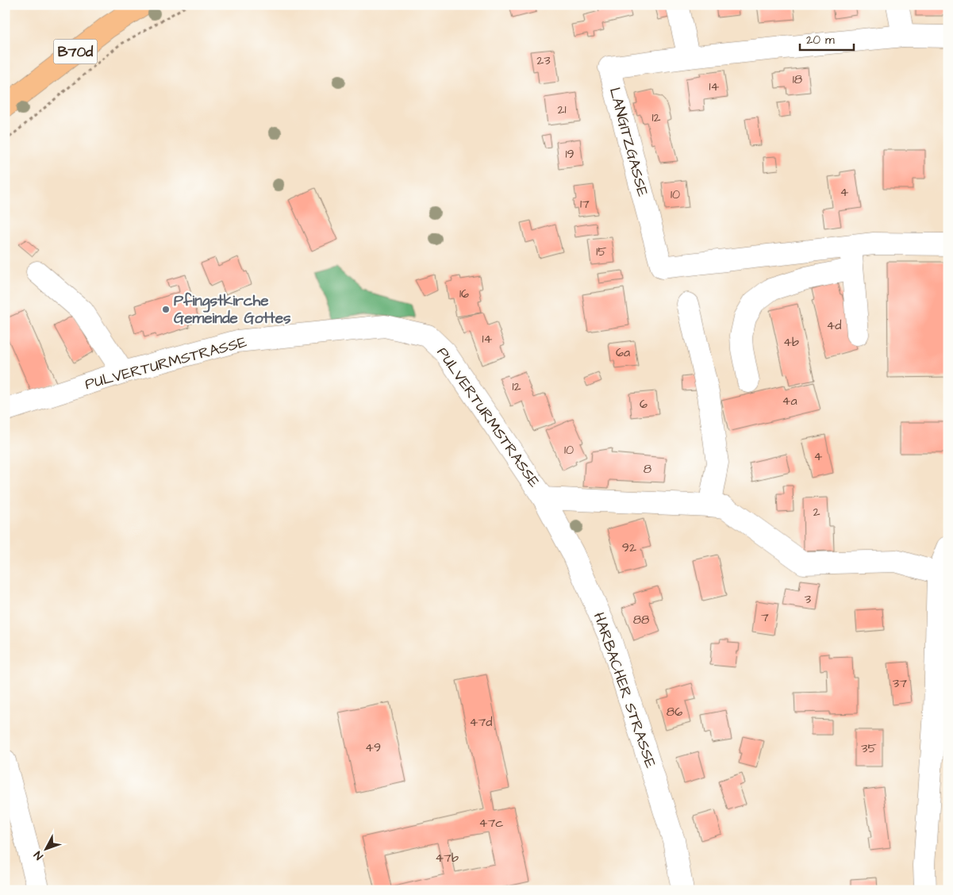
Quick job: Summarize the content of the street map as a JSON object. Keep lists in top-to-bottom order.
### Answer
{
  "streets": {
    "main road": ["B70d"],
    "street": ["LANGITZGASSE", "PULVERTURMSTRASSE", "HARBACHER STRASSE"]
  },
  "crossings": [
    ["PULVERTURMSTRASSE", "HARBACHER STRASSE"]
  ],
  "places": ["Pfingstkirche Gemeinde Gottes"],
  "house_numbers": [
    "23",
    "18",
    "14",
    "21",
    "12",
    "19",
    "4",
    "10",
    "17",
    "15",
    "16",
    "4d",
    "14",
    "4b",
    "6a",
    "12",
    "4a",
    "6",
    "10",
    "4",
    "8",
    "2",
    "92",
    "3",
    "7",
    "88",
    "37",
    "86",
    "47d",
    "49",
    "35",
    "47c",
    "47b"
  ],
  "scale_bar": "20 m",
  "north": "bottom left"
}
